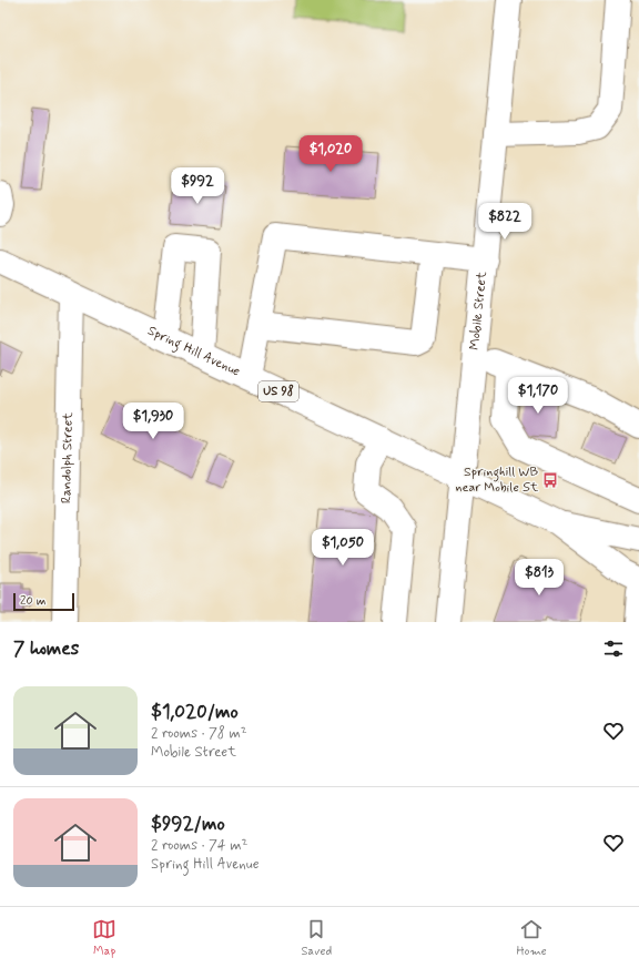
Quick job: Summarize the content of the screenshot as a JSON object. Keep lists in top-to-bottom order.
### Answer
{
  "streets": {
    "street": [
      "Mobile Street",
      "Spring Hill Avenue",
      "US 98",
      "Randolph Street"
    ]
  },
  "crossings": [
    ["Mobile Street", "Spring Hill Avenue"],
    ["Spring Hill Avenue", "Randolph Street"]
  ],
  "places": {
    "bus stop": ["Springhill WB near Mobile St"]
  },
  "scale_bar": "20 m",
  "page": {
    "price": [
      "$1,020",
      "$992",
      "$822",
      "$1,170",
      "$1,930",
      "$1,050",
      "$813"
    ],
    "scale": "20 m",
    "heading": "7 homes",
    "list": [
      {
        "name": "$1,020/mo",
        "note": "2 rooms · 78 m² · Mobile Street"
      },
      {
        "name": "$992/mo",
        "note": "2 rooms · 74 m² · Spring Hill Avenue"
      }
    ],
    "tabs": ["Map", "Saved", "Home"]
  }
}
